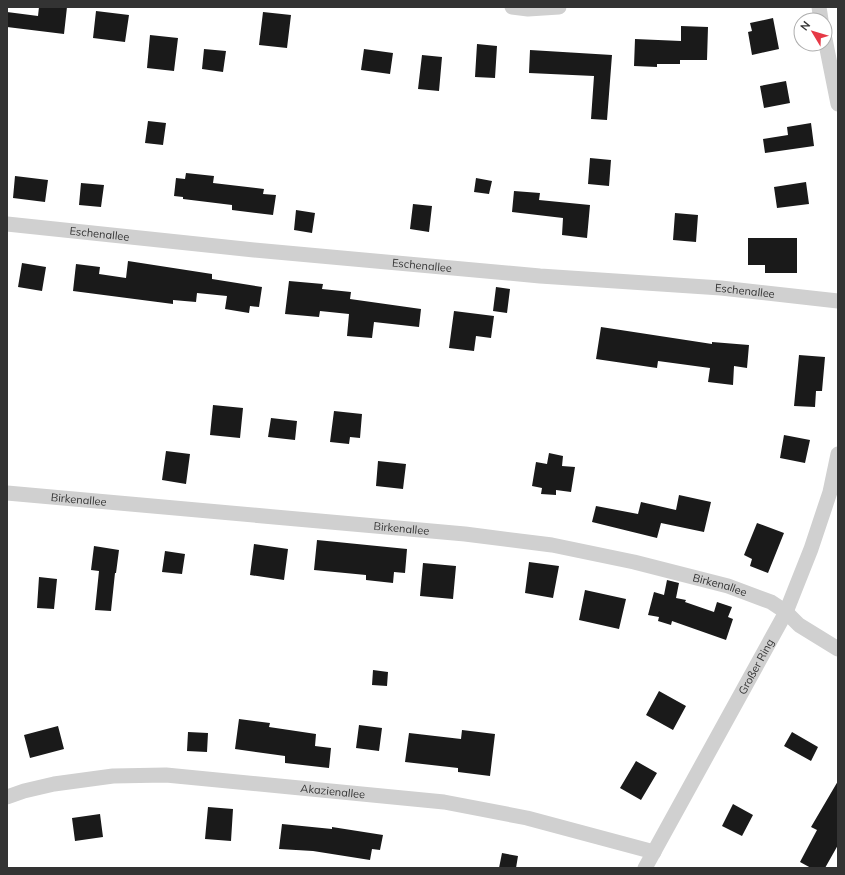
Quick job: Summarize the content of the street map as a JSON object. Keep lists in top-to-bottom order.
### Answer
{
  "streets": {
    "street": [
      "Eschenallee",
      "Birkenallee",
      "Großer Ring",
      "Akazienallee"
    ]
  },
  "crossings": [
    ["Birkenallee", "Großer Ring"],
    ["Großer Ring", "Akazienallee"]
  ],
  "north": "top left"
}
